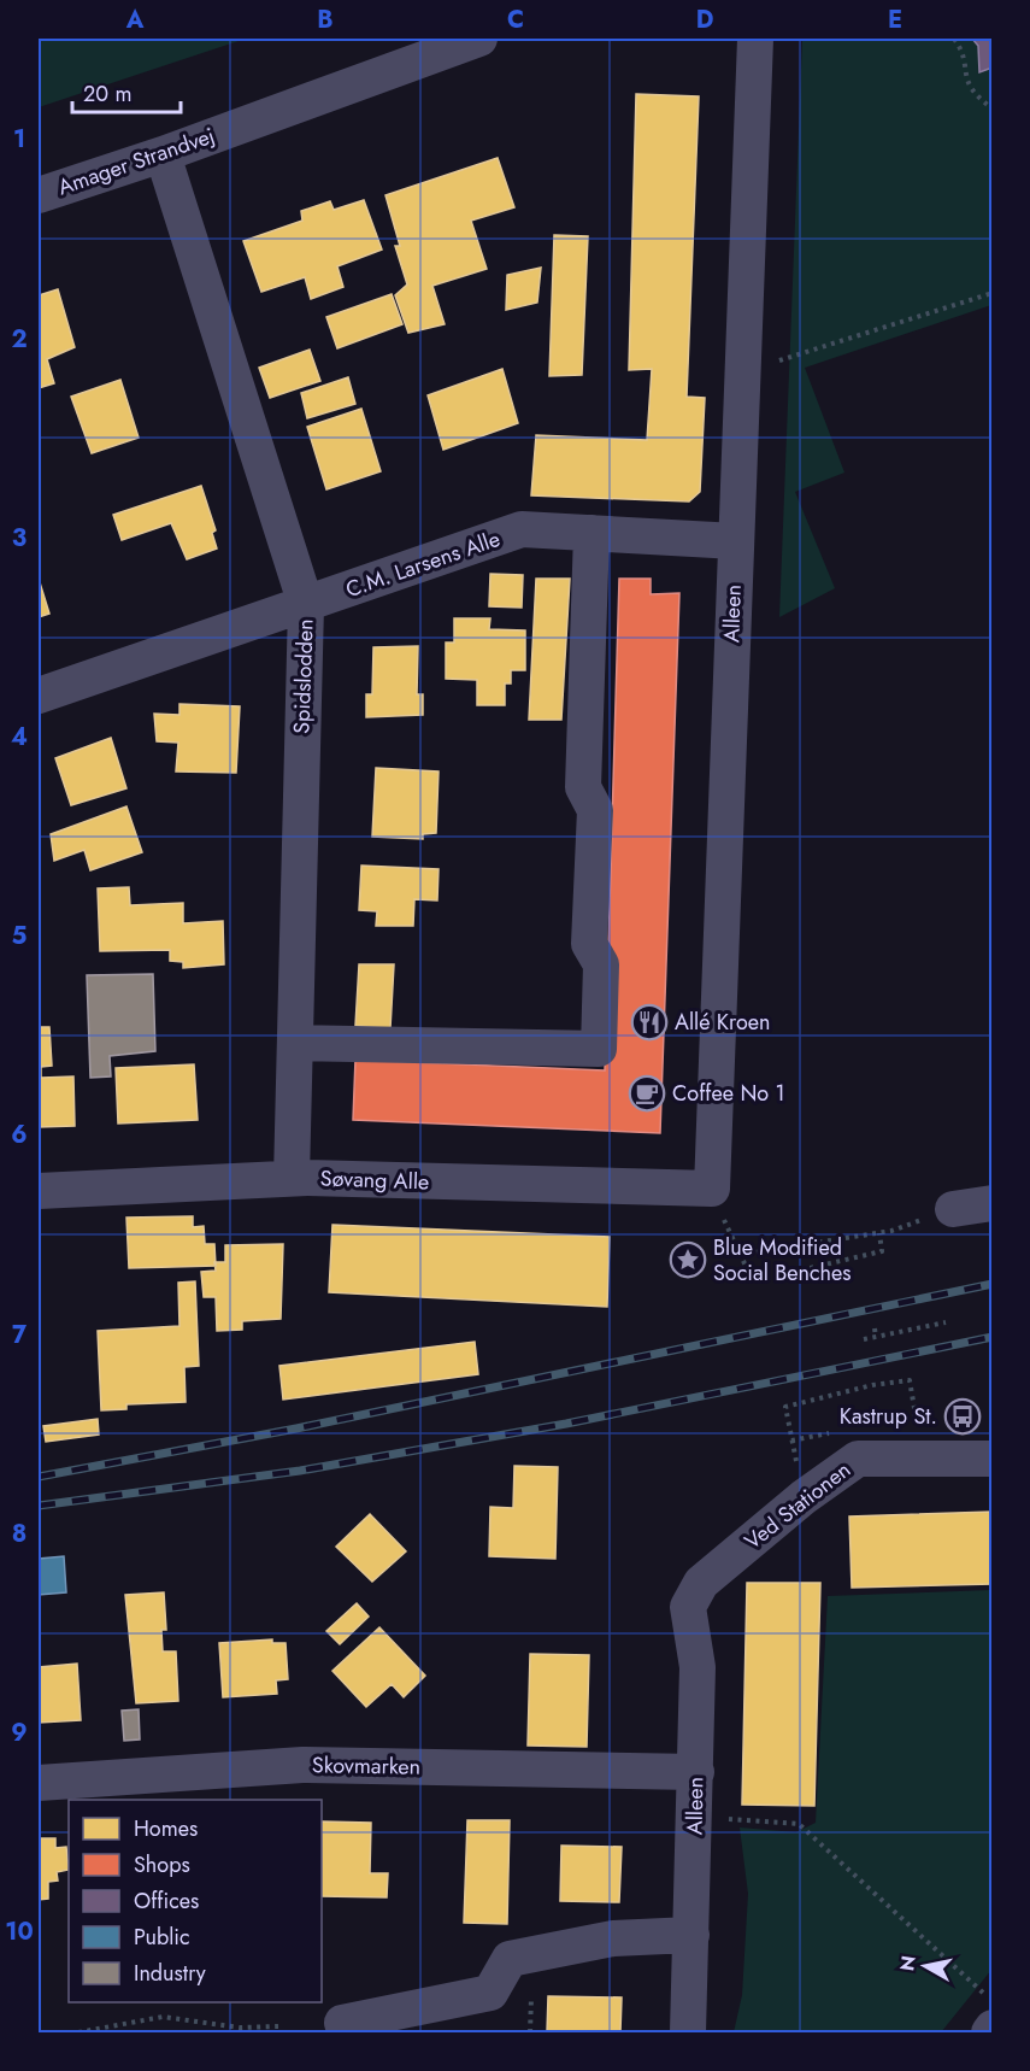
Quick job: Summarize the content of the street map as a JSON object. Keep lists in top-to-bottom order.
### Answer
{
  "streets": {
    "street": [
      "Amager Strandvej",
      "C.M. Larsens Alle",
      "Alleen",
      "Spidslodden",
      "Søvang Alle",
      "Ved Stationen",
      "Skovmarken"
    ]
  },
  "crossings": [
    ["Amager Strandvej", "Spidslodden"],
    ["C.M. Larsens Alle", "Alleen"],
    ["C.M. Larsens Alle", "Spidslodden"],
    ["Alleen", "Søvang Alle"],
    ["Alleen", "Ved Stationen"],
    ["Alleen", "Skovmarken"],
    ["Spidslodden", "Søvang Alle"]
  ],
  "places": {
    "restaurant": ["Allé Kroen"],
    "cafe": ["Coffee No 1"],
    "place": ["Blue Modified Social Benches"],
    "bus stop": ["Kastrup St."]
  },
  "legend": [
    "Homes",
    "Shops",
    "Offices",
    "Public",
    "Industry"
  ],
  "scale_bar": "20 m",
  "north": "left",
  "grid": {
    "columns": [
      "A",
      "B",
      "C",
      "D",
      "E"
    ],
    "rows": [
      "1",
      "2",
      "3",
      "4",
      "5",
      "6",
      "7",
      "8",
      "9",
      "10"
    ]
  }
}
